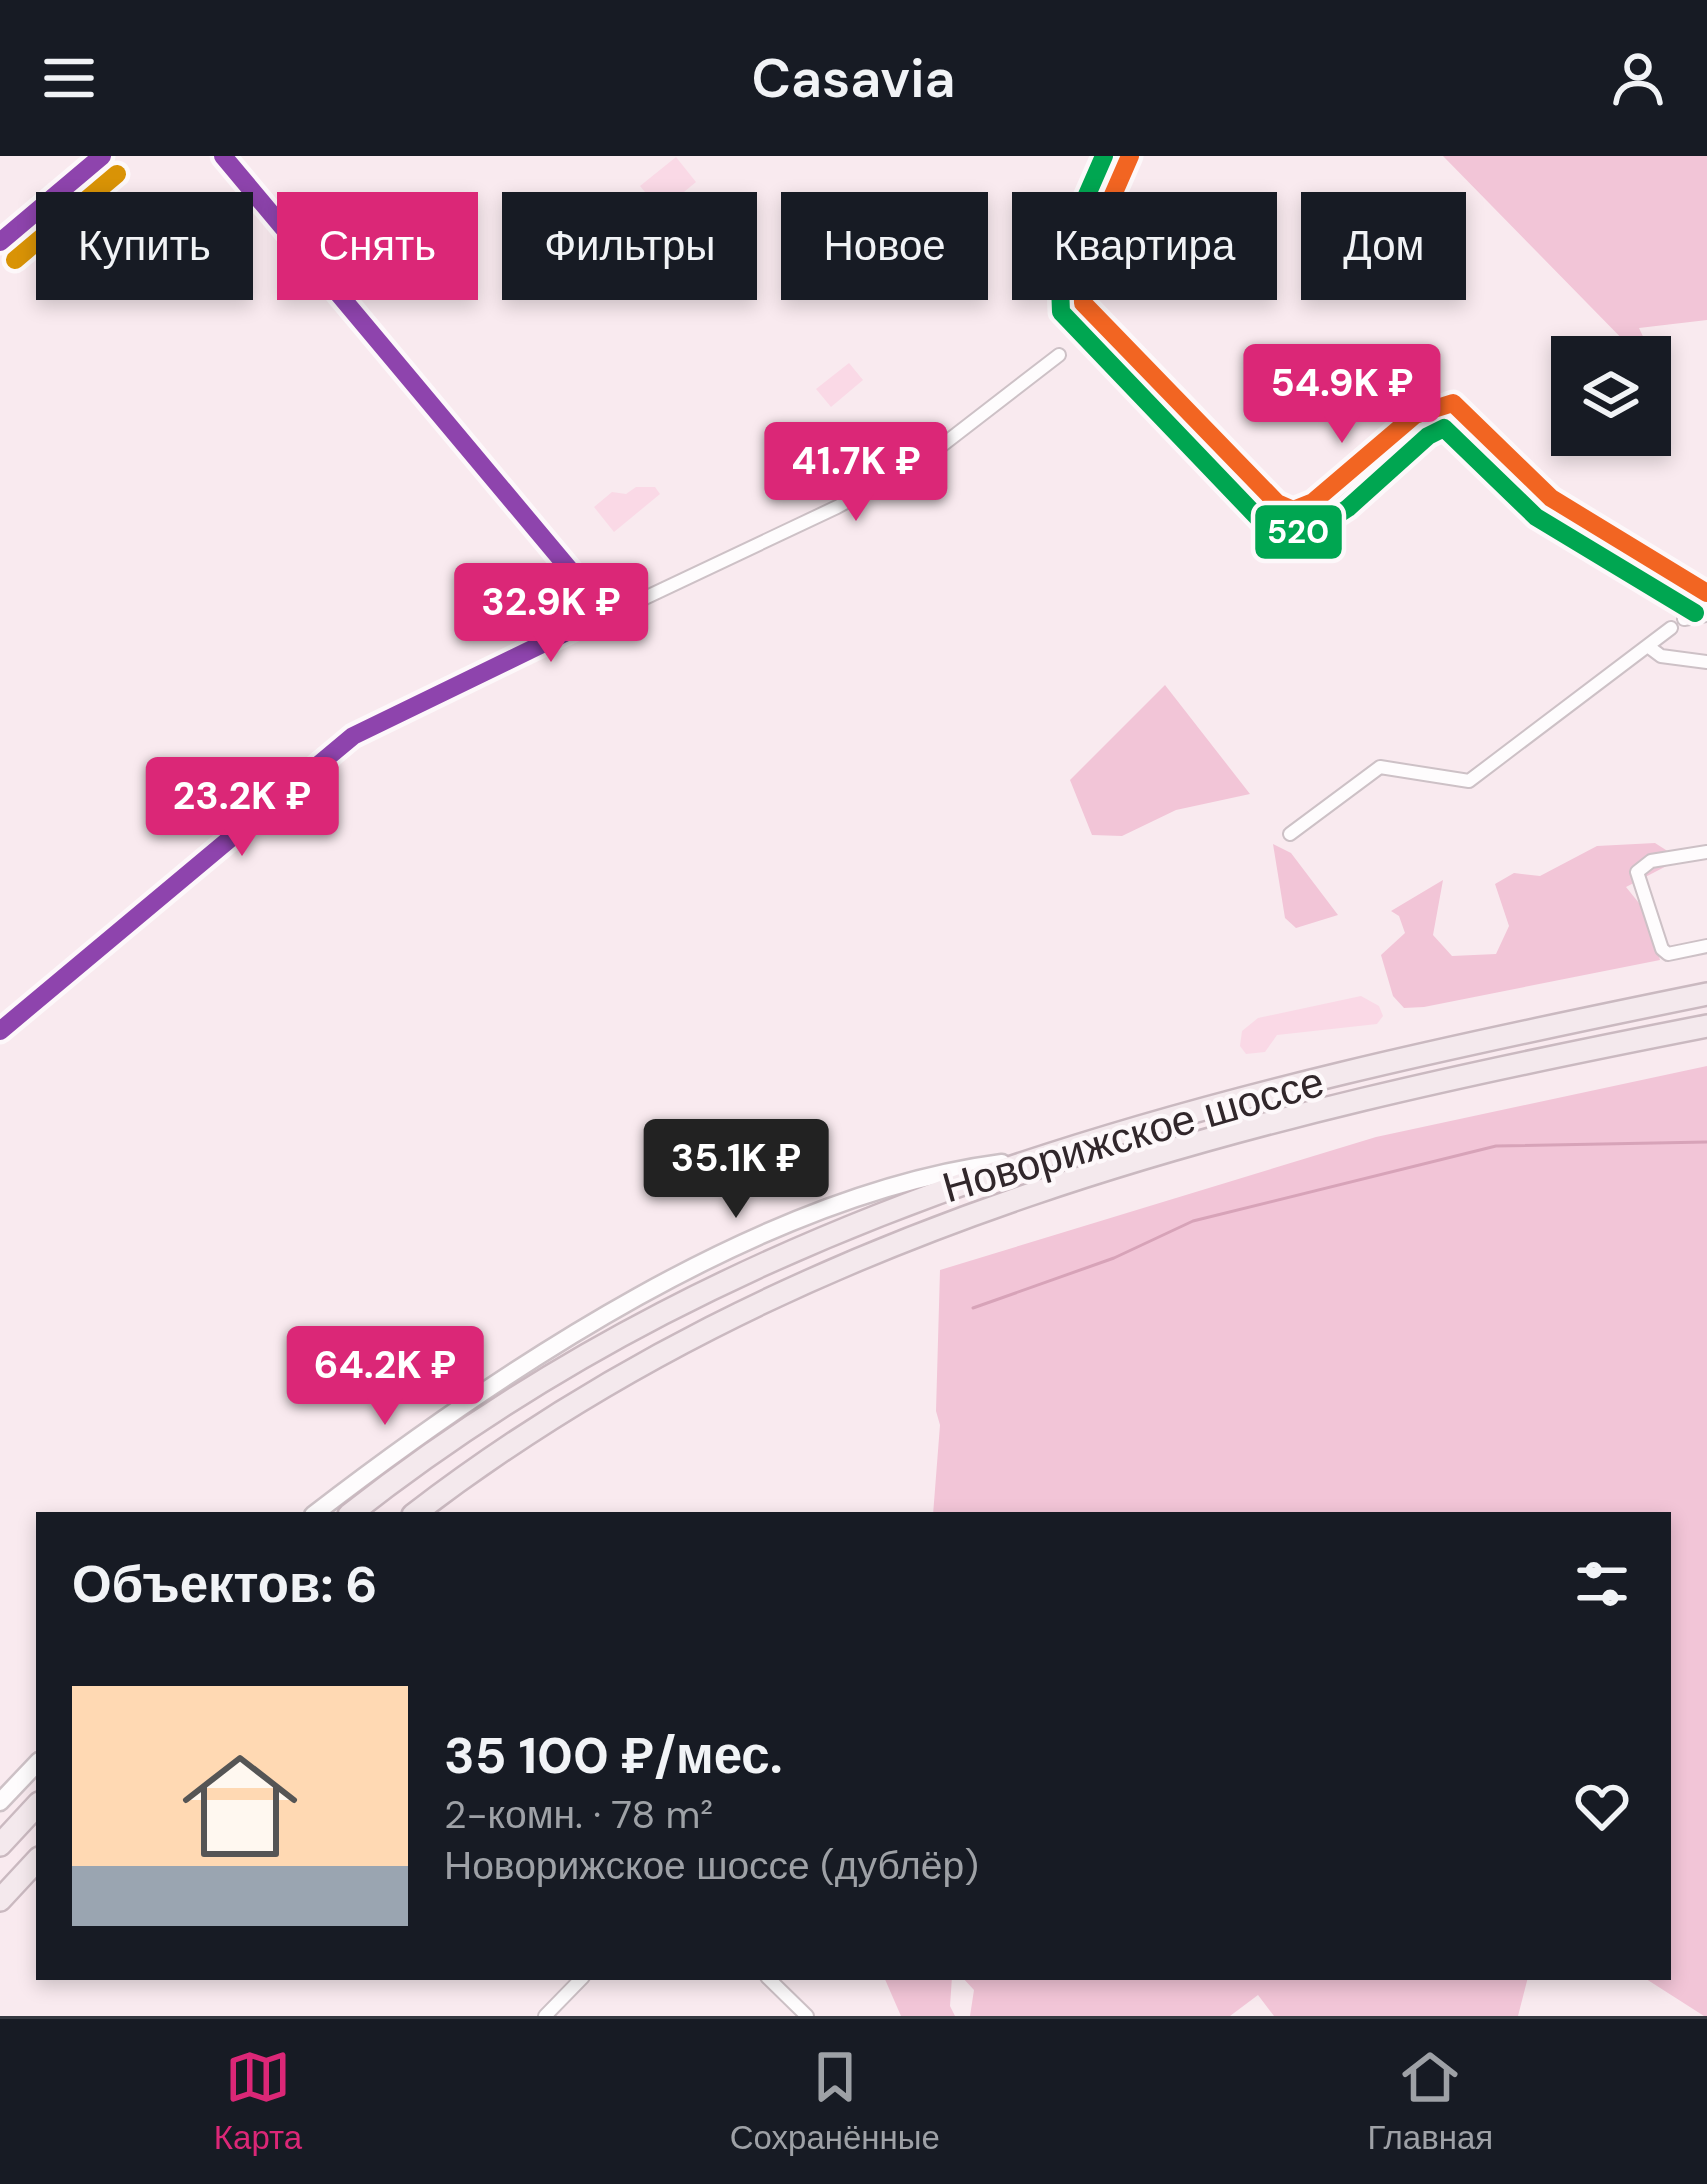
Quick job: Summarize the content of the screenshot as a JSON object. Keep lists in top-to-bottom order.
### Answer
{
  "streets": {
    "highway": ["Новорижское шоссе"]
  },
  "lines": ["transit line 520"],
  "page": {
    "header": "Casavia",
    "chip": [
      "Купить",
      "Снять",
      "Фильтры",
      "Новое",
      "Квартира",
      "Дом"
    ],
    "price": [
      "54.9K ₽",
      "41.7K ₽",
      "32.9K ₽",
      "23.2K ₽",
      "35.1K ₽",
      "64.2K ₽"
    ],
    "heading": "Объектов: 6",
    "list": [
      {
        "name": "35 100 ₽/мес.",
        "note": "2-комн. · 78 m² · Новорижское шоссе (дублёр)"
      }
    ],
    "tabs": ["Карта", "Сохранённые", "Главная"]
  }
}
